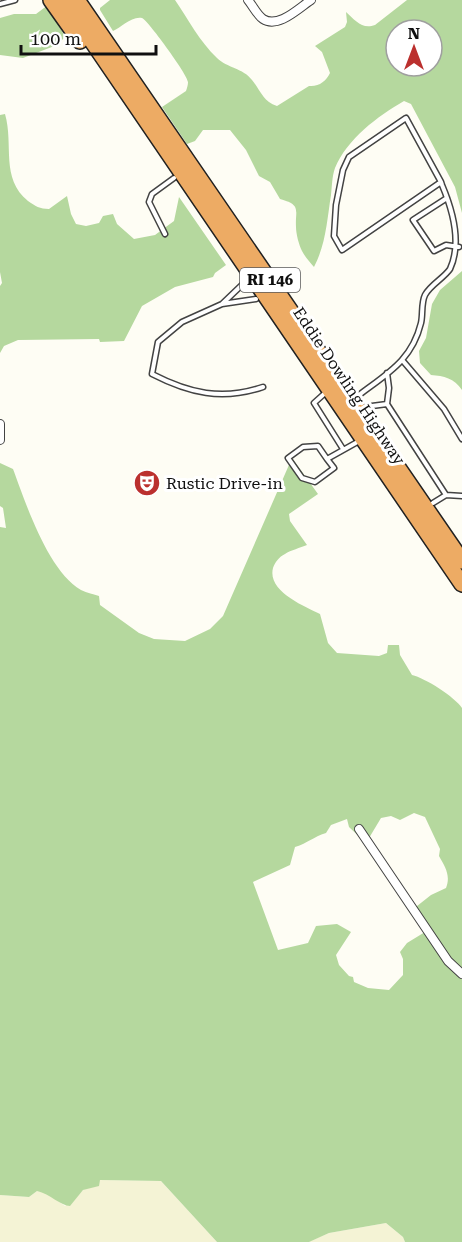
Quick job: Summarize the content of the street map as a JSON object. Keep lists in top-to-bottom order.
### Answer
{
  "streets": {
    "highway": ["RI 146", "Eddie Dowling Highway"]
  },
  "places": {
    "theatre": ["Rustic Drive-in"]
  },
  "scale_bar": "100 m",
  "north": "top"
}
